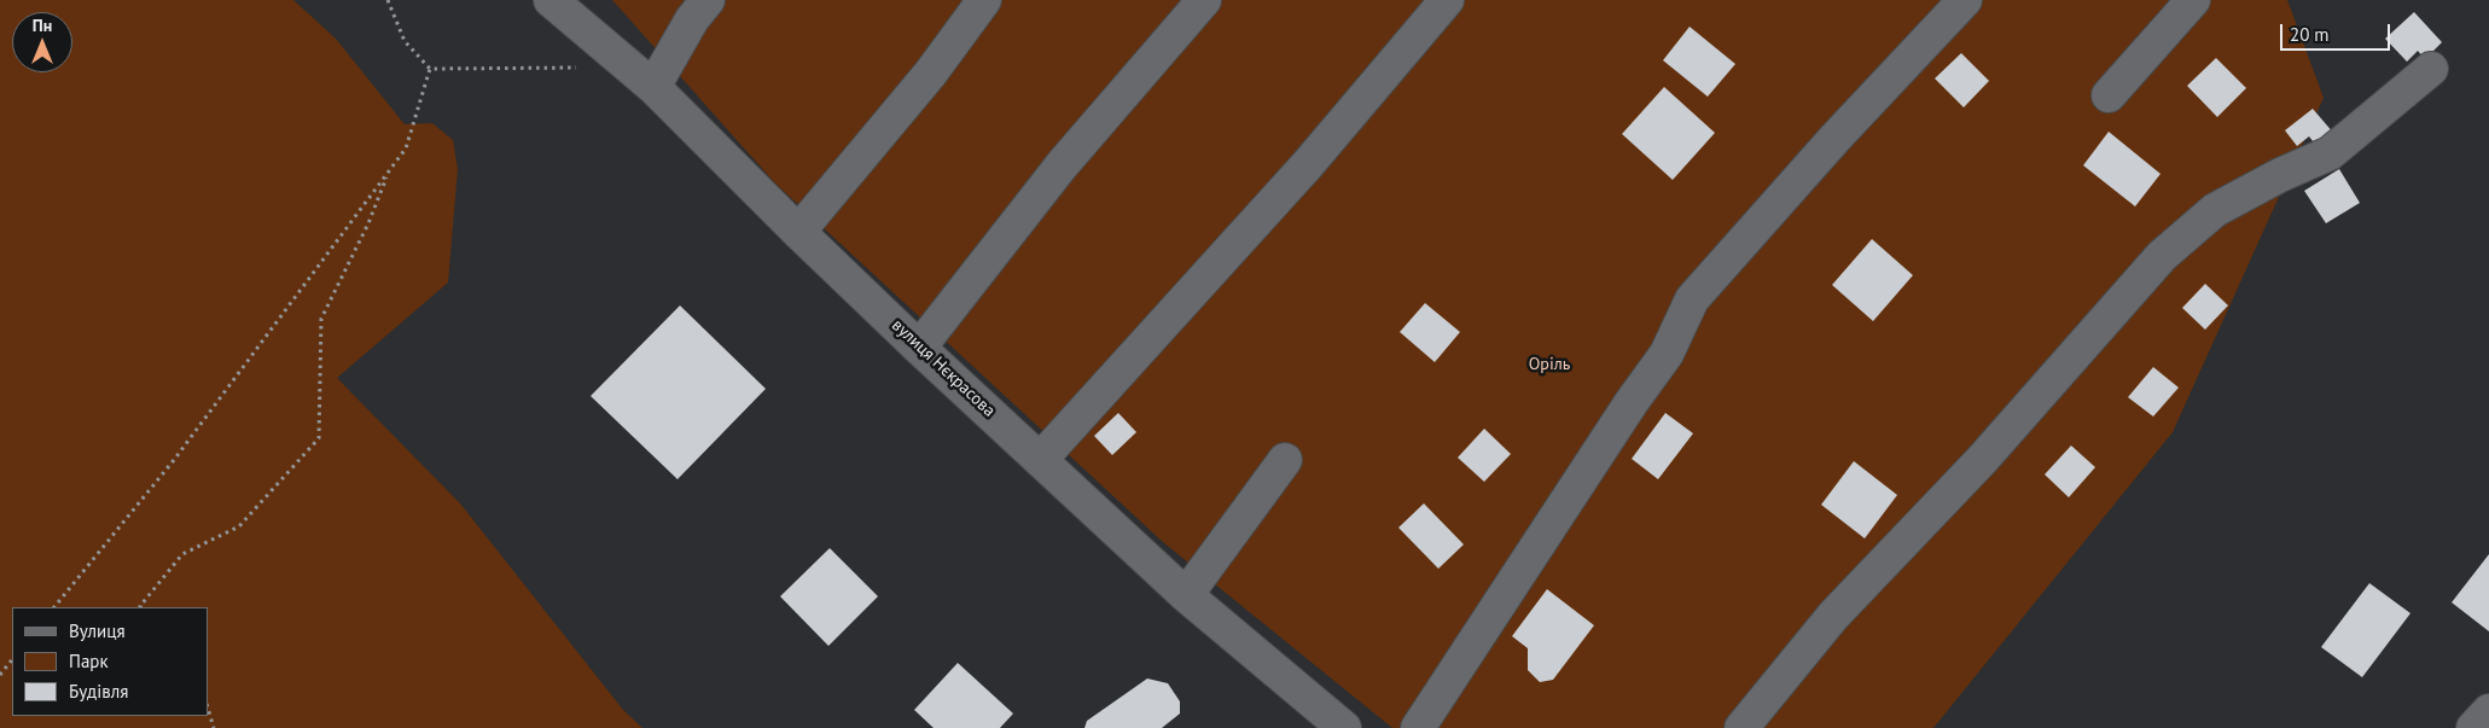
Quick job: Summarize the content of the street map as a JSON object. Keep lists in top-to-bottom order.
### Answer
{
  "streets": {
    "street": ["вулиця Нєкрасова"]
  },
  "parks": ["Оріль"],
  "legend": ["Вулиця", "Парк", "Будівля"],
  "scale_bar": "20 m",
  "north": "top"
}
